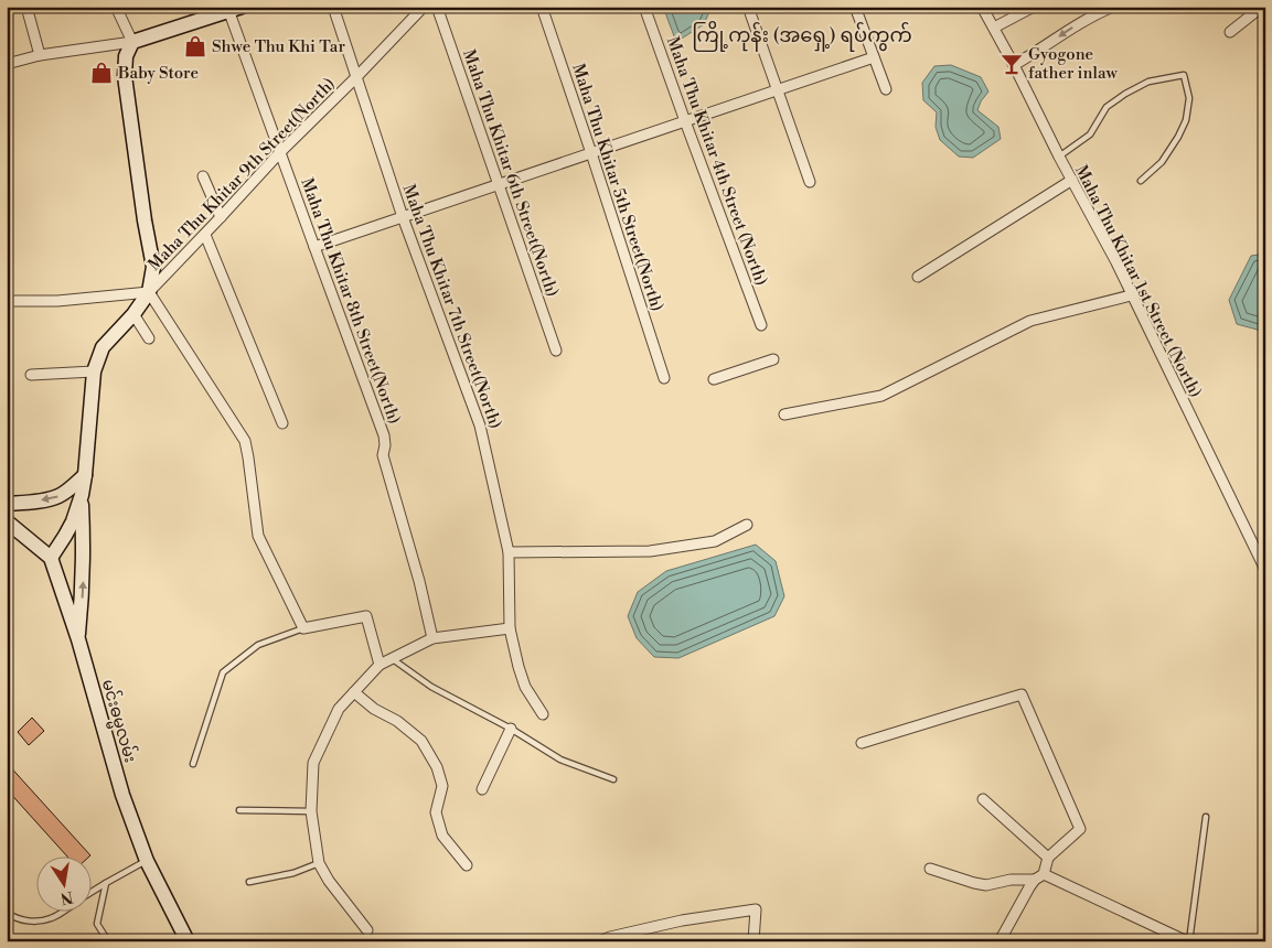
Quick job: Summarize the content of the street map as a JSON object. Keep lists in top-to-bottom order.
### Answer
{
  "streets": {
    "main road": ["မင်းဓမ္မလမ်း"],
    "street": [
      "Maha Thu Khitar 4th Street (North)",
      "Maha Thu Khitar 6th Street(North)",
      "Maha Thu Khitar 9th Street(North)",
      "Maha Thu Khitar 5th Street(North)",
      "Maha Thu Khitar 1st Street (North)",
      "Maha Thu Khitar 8th Street(North)",
      "Maha Thu Khitar 7th Street(North)"
    ]
  },
  "crossings": [
    ["Maha Thu Khitar 9th Street(North)", "Maha Thu Khitar 8th Street(North)"],
    ["Maha Thu Khitar 9th Street(North)", "Maha Thu Khitar 7th Street(North)"]
  ],
  "districts": ["ကြို့ကုန်း (အရှေ့) ရပ်ကွက်"],
  "places": {
    "shop": ["Shwe Thu Khi Tar", "Baby Store"],
    "bar": ["Gyogone father inlaw"]
  },
  "north": "bottom"
}
